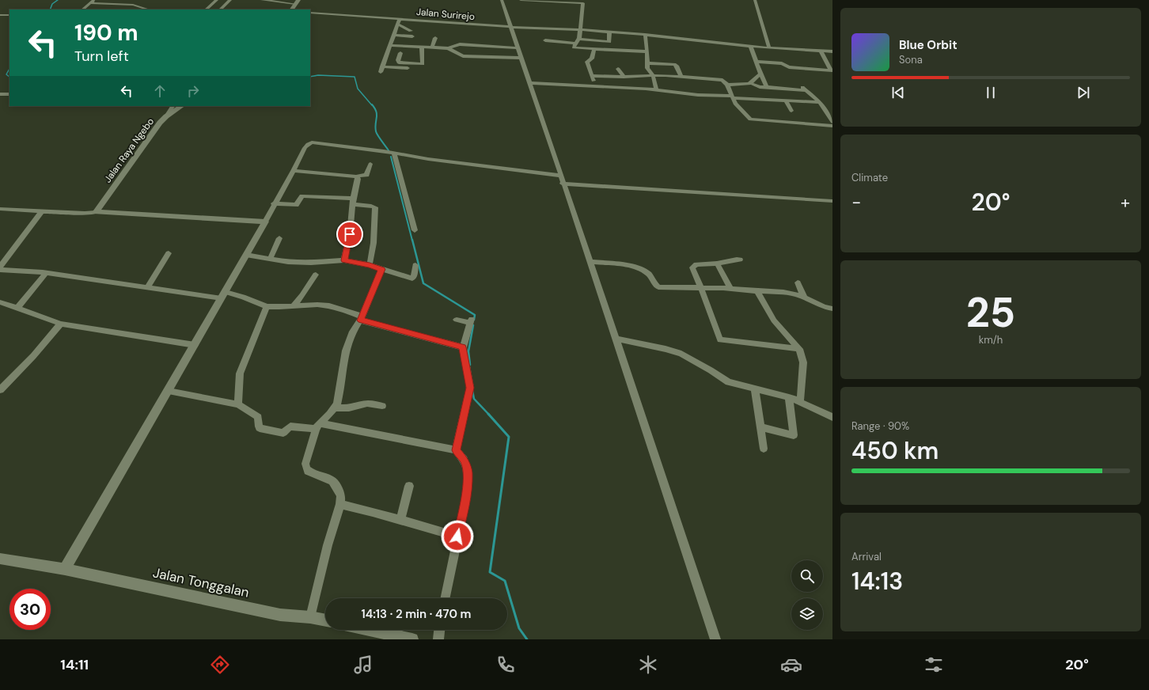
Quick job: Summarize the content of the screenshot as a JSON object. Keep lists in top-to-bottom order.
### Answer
{
  "streets": {
    "street": ["Jalan Surirejo", "Jalan Raya Ngebo", "Jalan Tonggalan"]
  },
  "page": {
    "turn": ["190 m", "Turn left"],
    "song": ["Blue Orbit", "Sona"],
    "tile": [
      "Climate",
      ["25", "km/h"],
      ["Range · 90%", "450 km"],
      ["Arrival", "14:13"]
    ],
    "heat": ["−", "20°", "+"],
    "limit": "30",
    "trip": "14:13 · 2 min · 470 m",
    "tabs": ["14:11", "20°"]
  }
}
